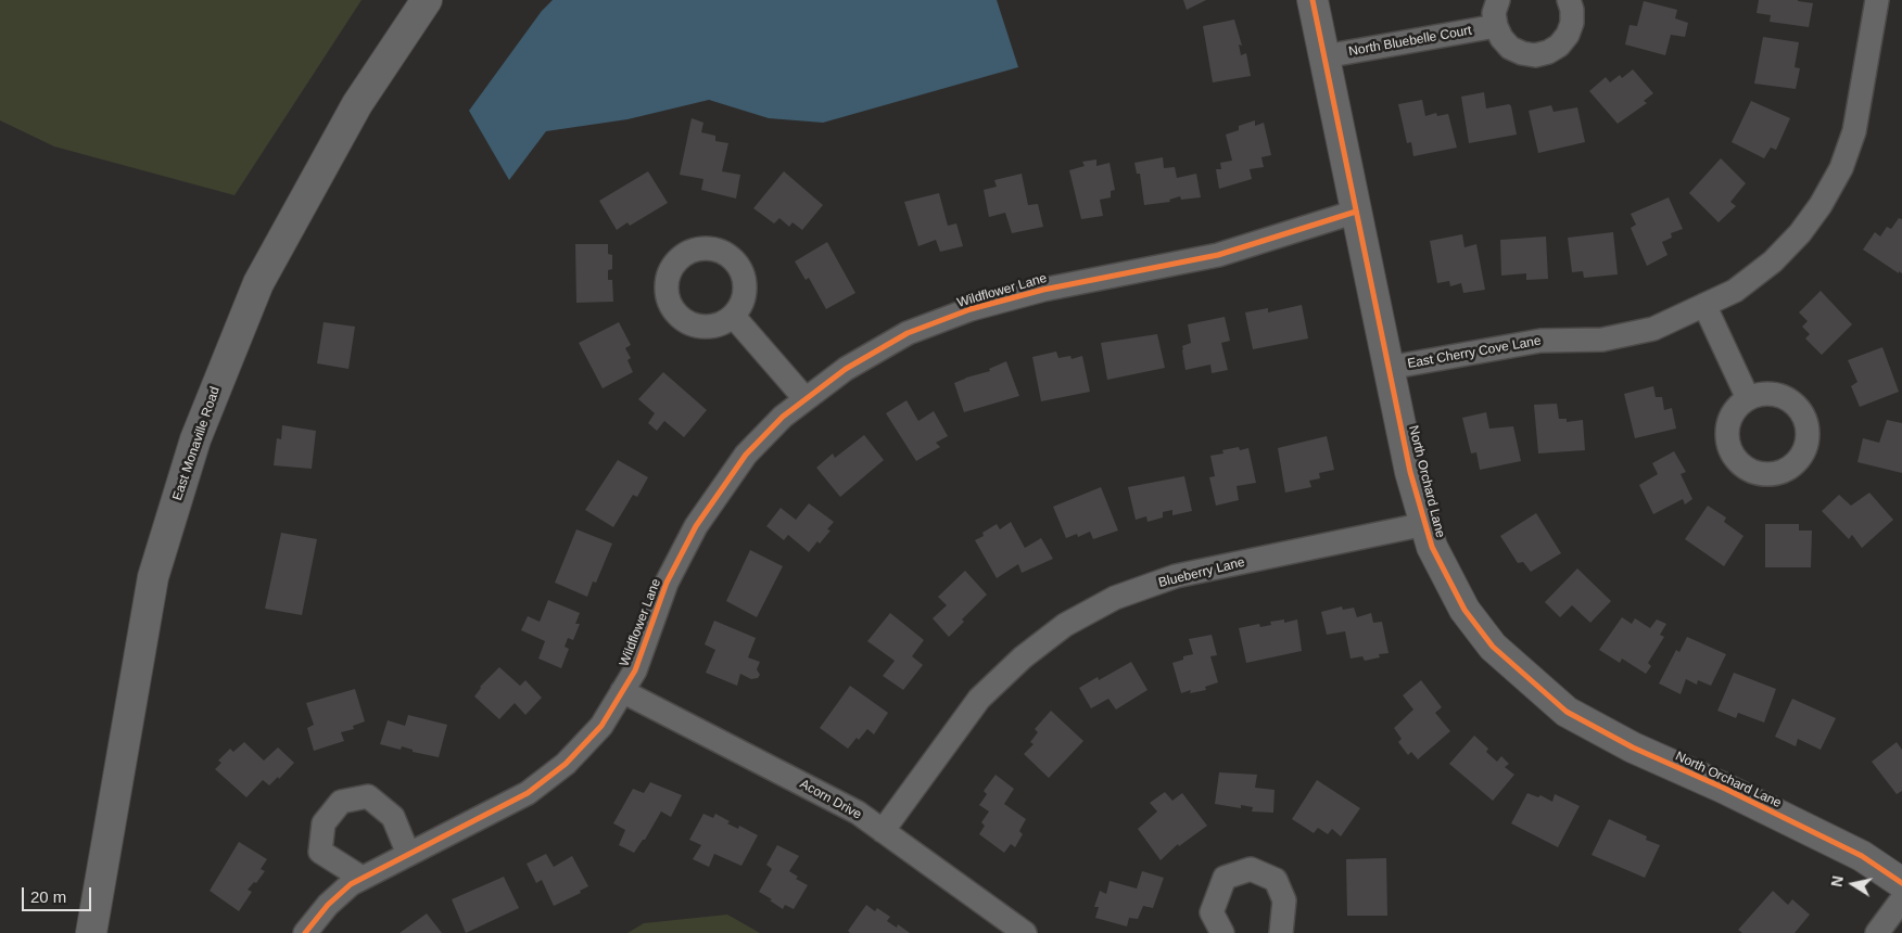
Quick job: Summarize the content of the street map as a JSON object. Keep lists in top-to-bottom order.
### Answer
{
  "streets": {
    "street": [
      "North Bluebelle Court",
      "Wildflower Lane",
      "East Cherry Cove Lane",
      "East Monaville Road",
      "North Orchard Lane",
      "Blueberry Lane",
      "Acorn Drive"
    ]
  },
  "crossings": [
    ["North Bluebelle Court", "North Orchard Lane"],
    ["Wildflower Lane", "North Orchard Lane"],
    ["Wildflower Lane", "Acorn Drive"],
    ["East Cherry Cove Lane", "North Orchard Lane"],
    ["North Orchard Lane", "Blueberry Lane"],
    ["Blueberry Lane", "Acorn Drive"]
  ],
  "scale_bar": "20 m",
  "north": "left"
}
